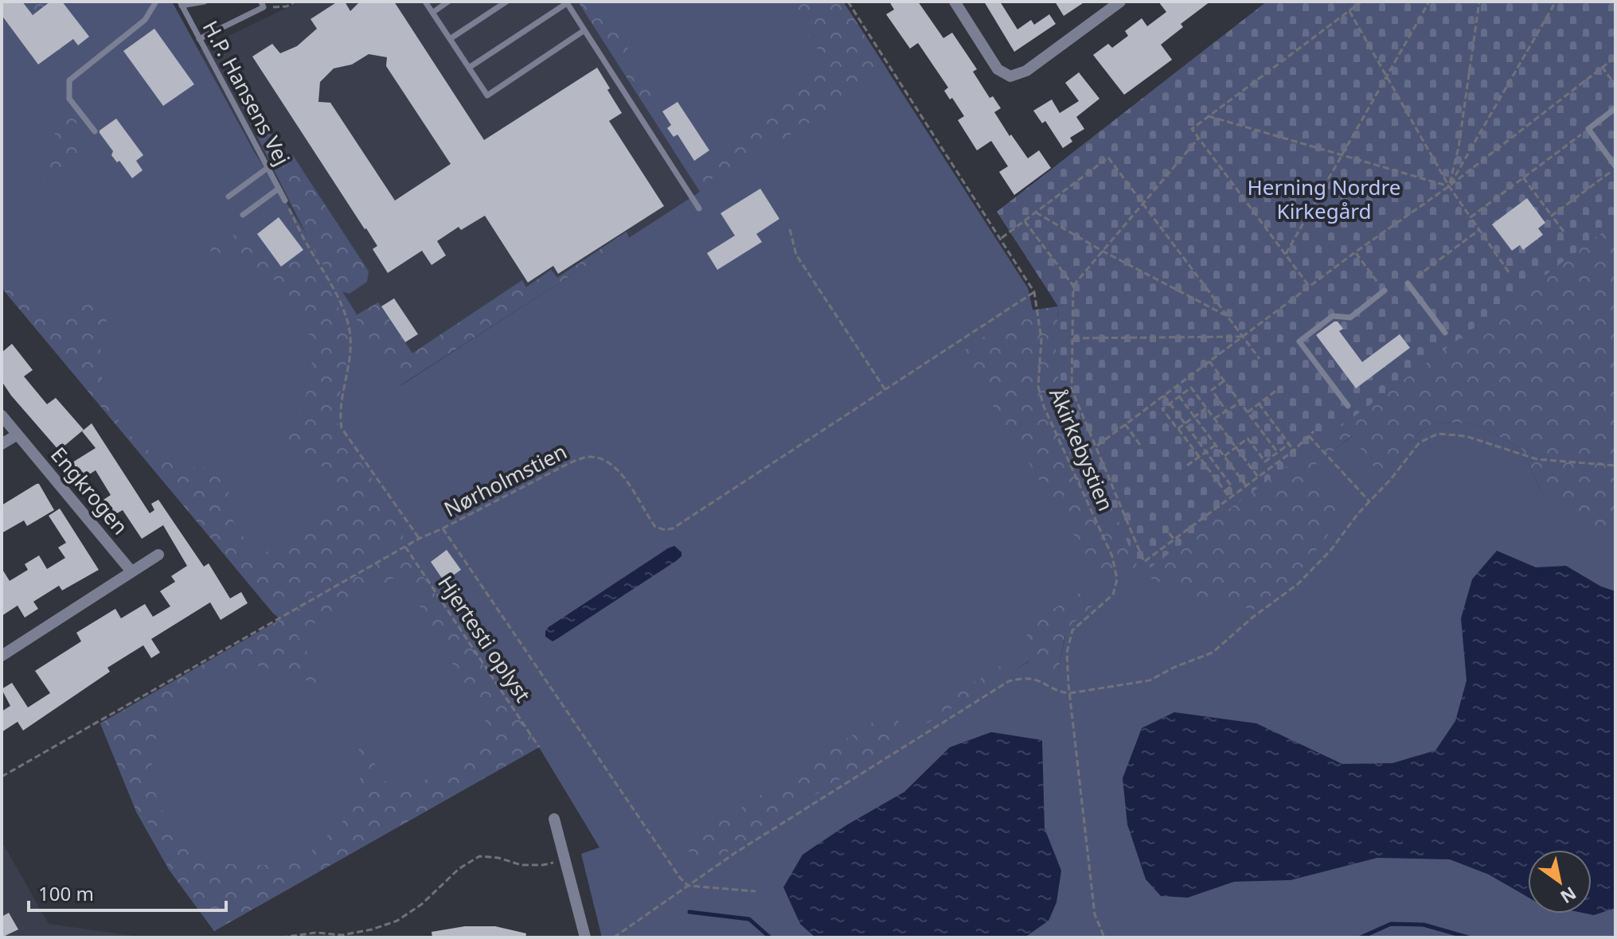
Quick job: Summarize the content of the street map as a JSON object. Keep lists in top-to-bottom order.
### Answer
{
  "streets": {
    "street": ["Engkrogen"],
    "lane": ["H.P. Hansens Vej"],
    "path": ["Åkirkebystien", "Nørholmstien", "Hjertesti oplyst"]
  },
  "crossings": [
    ["Åkirkebystien", "Nørholmstien"],
    ["Nørholmstien", "Hjertesti oplyst"]
  ],
  "parks": ["Herning Nordre Kirkegård"],
  "scale_bar": "100 m",
  "north": "bottom right"
}
